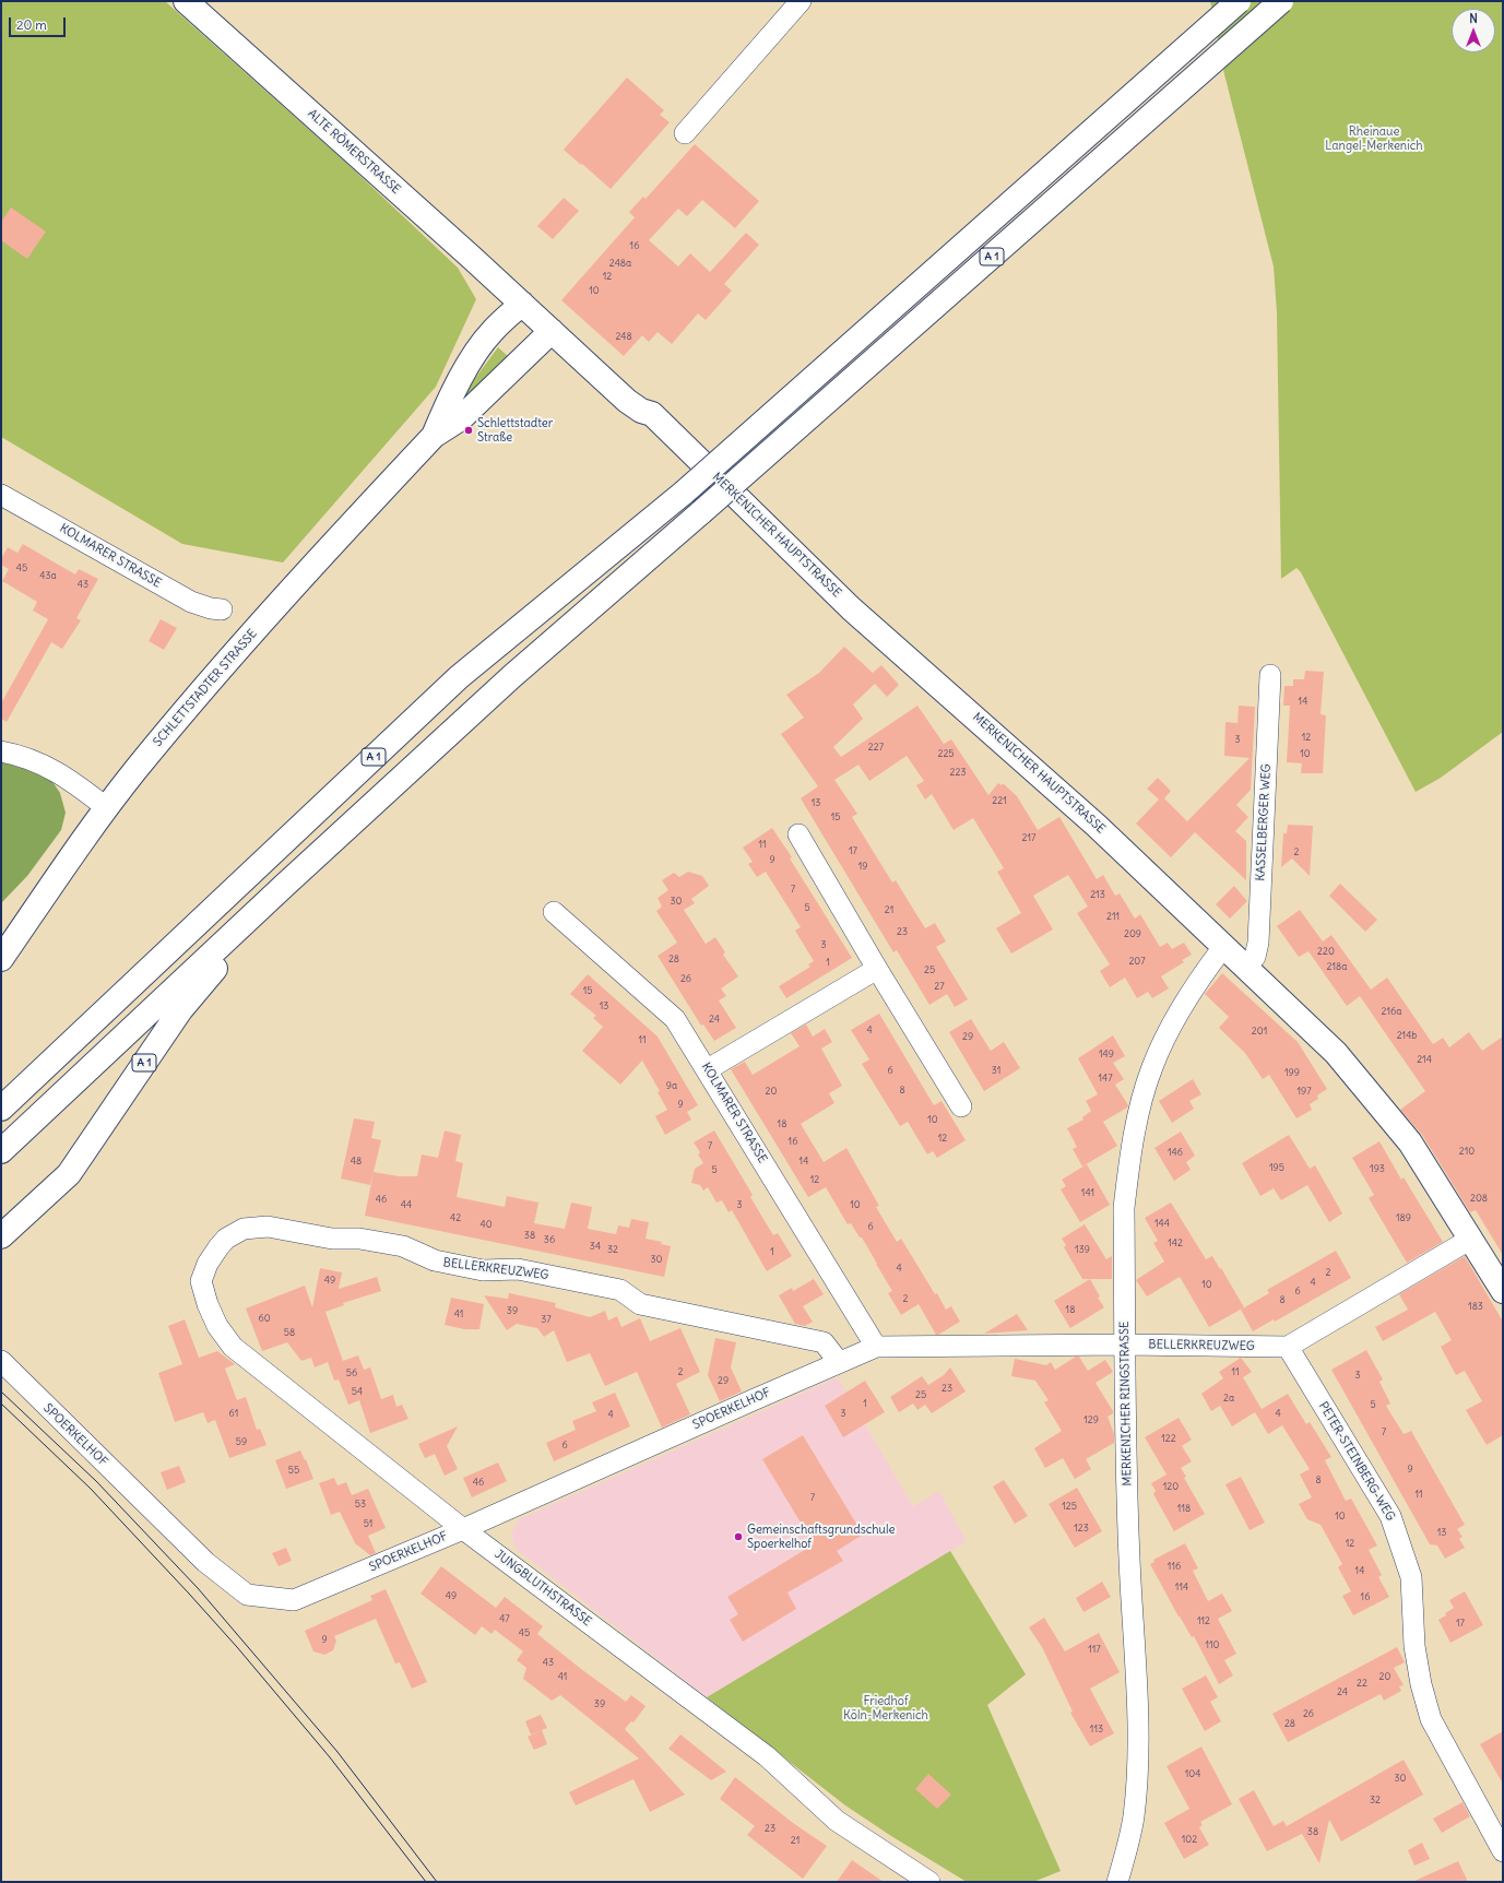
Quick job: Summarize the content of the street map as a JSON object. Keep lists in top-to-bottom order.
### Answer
{
  "streets": {
    "main road": [
      "ALTE RÖMERSTRASSE",
      "A 1",
      "MERKENICHER HAUPTSTRASSE",
      "SCHLETTSTADTER STRASSE"
    ],
    "street": [
      "KOLMARER STRASSE",
      "KASSELBERGER WEG",
      "BELLERKREUZWEG",
      "MERKENICHER RINGSTRASSE",
      "SPOERKELHOF",
      "PETER-STEINBERG-WEG",
      "JUNGBLUTHSTRASSE"
    ]
  },
  "crossings": [
    ["ALTE RÖMERSTRASSE", "MERKENICHER HAUPTSTRASSE"],
    ["ALTE RÖMERSTRASSE", "SCHLETTSTADTER STRASSE"],
    ["MERKENICHER HAUPTSTRASSE", "SCHLETTSTADTER STRASSE"],
    ["MERKENICHER HAUPTSTRASSE", "KASSELBERGER WEG"],
    ["MERKENICHER HAUPTSTRASSE", "MERKENICHER RINGSTRASSE"],
    ["KOLMARER STRASSE", "BELLERKREUZWEG"],
    ["KOLMARER STRASSE", "SPOERKELHOF"],
    ["BELLERKREUZWEG", "MERKENICHER RINGSTRASSE"],
    ["BELLERKREUZWEG", "SPOERKELHOF"],
    ["BELLERKREUZWEG", "PETER-STEINBERG-WEG"],
    ["BELLERKREUZWEG", "JUNGBLUTHSTRASSE"],
    ["SPOERKELHOF", "JUNGBLUTHSTRASSE"]
  ],
  "parks": ["Rheinaue Langel-Merkenich", "Friedhof Köln-Merkenich"],
  "places": ["Schlettstadter Straße", "Gemeinschaftsgrundschule Spoerkelhof"],
  "house_numbers": [
    "16",
    "248a",
    "12",
    "10",
    "248",
    "45",
    "43a",
    "43",
    "14",
    "12",
    "3",
    "227",
    "225",
    "10",
    "223",
    "221",
    "13",
    "15",
    "217",
    "11",
    "17",
    "2",
    "9",
    "19",
    "7",
    "213",
    "30",
    "5",
    "21",
    "211",
    "23",
    "209",
    "3",
    "220",
    "28",
    "207",
    "1",
    "218a",
    "25",
    "26",
    "27",
    "15",
    "13",
    "216a",
    "24",
    "4",
    "201",
    "214b",
    "29",
    "11",
    "149",
    "214",
    "6",
    "31",
    "199",
    "147",
    "9a",
    "8",
    "20",
    "197",
    "9",
    "10",
    "18",
    "12",
    "16",
    "7",
    "210",
    "146",
    "48",
    "14",
    "195",
    "193",
    "5",
    "12",
    "141",
    "208",
    "46",
    "44",
    "3",
    "10",
    "42",
    "189",
    "144",
    "40",
    "6",
    "38",
    "36",
    "142",
    "34",
    "32",
    "139",
    "1",
    "30",
    "4",
    "2",
    "49",
    "4",
    "10",
    "6",
    "2",
    "8",
    "183",
    "18",
    "39",
    "41",
    "60",
    "37",
    "58",
    "2",
    "11",
    "56",
    "3",
    "29",
    "23",
    "54",
    "25",
    "2a",
    "1",
    "5",
    "61",
    "3",
    "4",
    "4",
    "129",
    "7",
    "122",
    "59",
    "6",
    "9",
    "55",
    "8",
    "46",
    "120",
    "11",
    "7",
    "53",
    "125",
    "118",
    "10",
    "51",
    "123",
    "13",
    "12",
    "116",
    "14",
    "114",
    "49",
    "16",
    "47",
    "112",
    "17",
    "45",
    "9",
    "110",
    "117",
    "43",
    "41",
    "20",
    "22",
    "24",
    "39",
    "26",
    "28",
    "113",
    "104",
    "30",
    "32",
    "23",
    "38",
    "102",
    "21"
  ],
  "scale_bar": "20 m",
  "north": "top"
}
